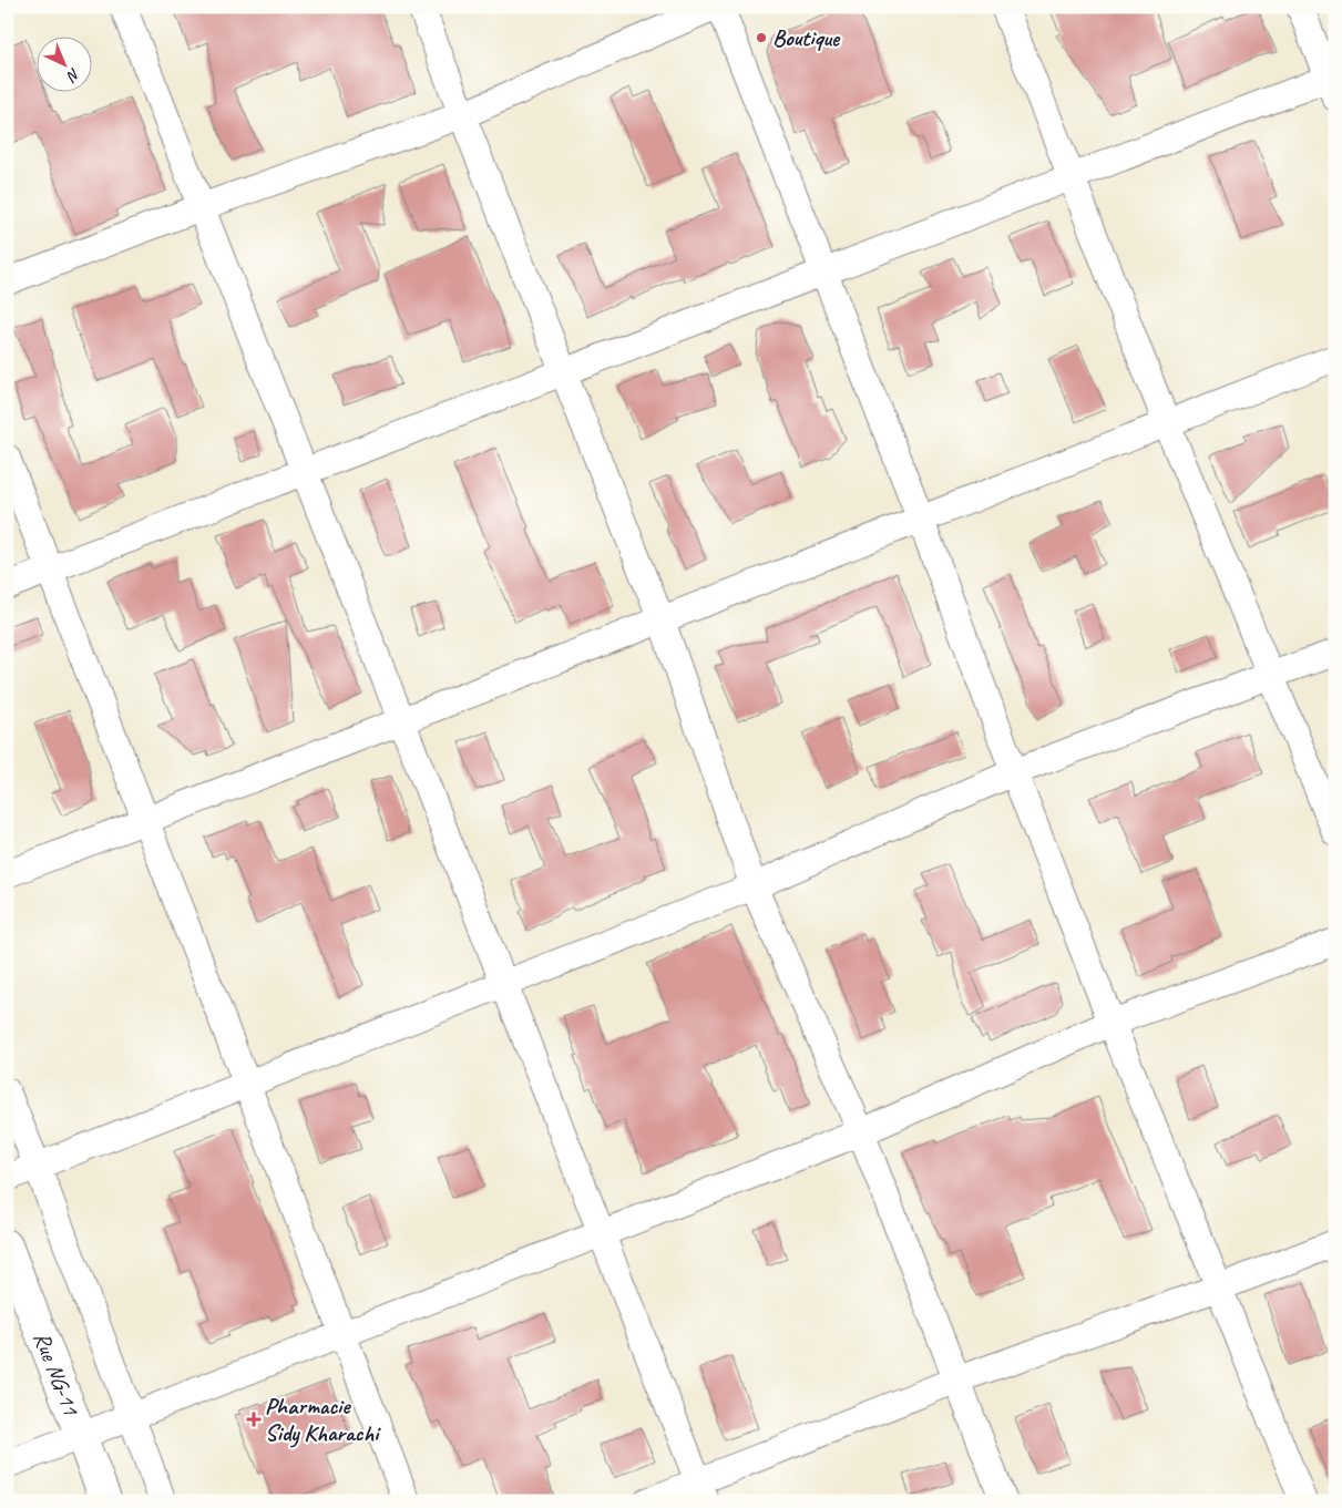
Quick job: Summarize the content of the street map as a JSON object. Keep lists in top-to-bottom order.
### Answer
{
  "streets": {
    "street": ["Rue NG-11"]
  },
  "places": {
    "other": ["Boutique"],
    "health": ["Pharmacie Sidy Kharachi"]
  },
  "north": "bottom right"
}
